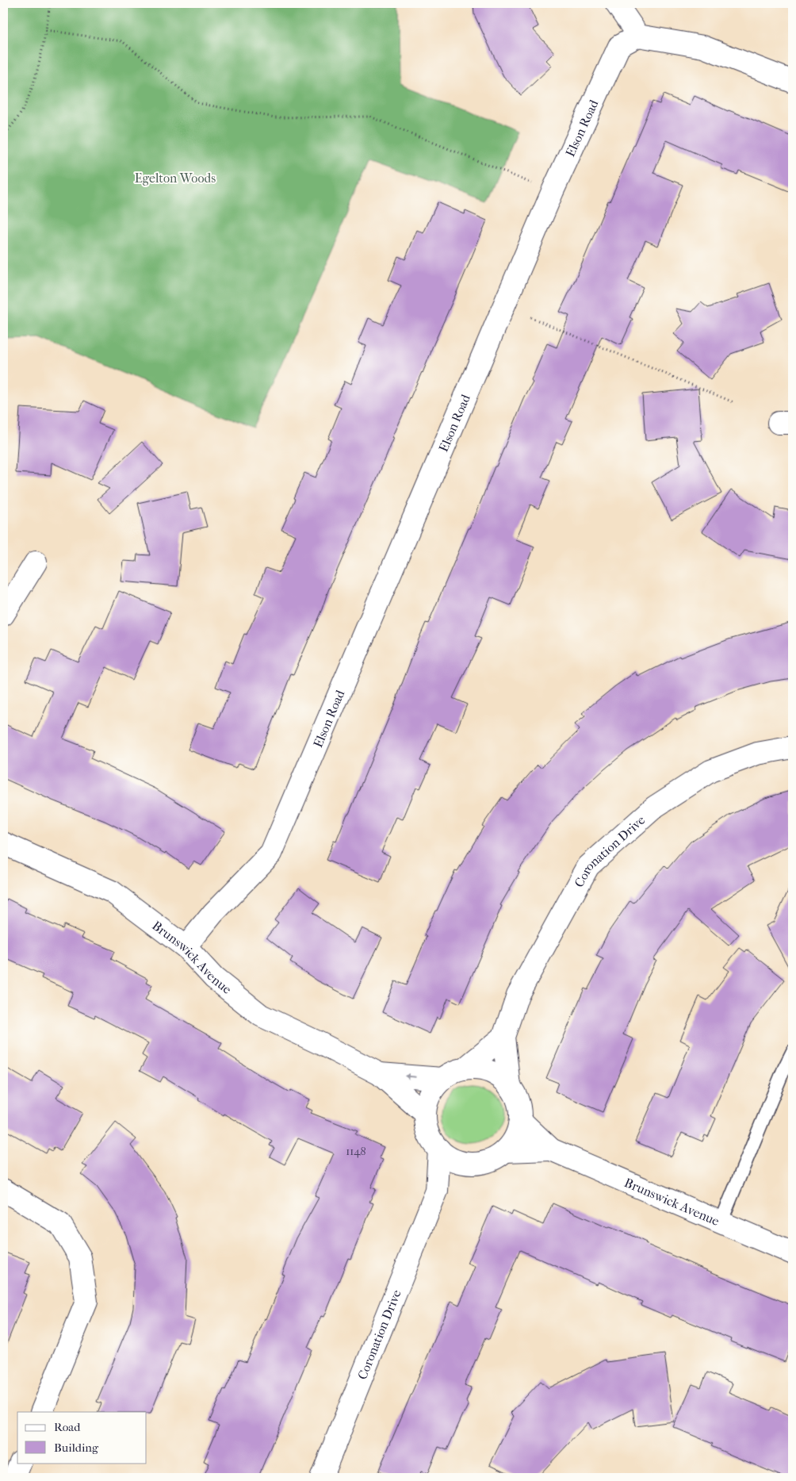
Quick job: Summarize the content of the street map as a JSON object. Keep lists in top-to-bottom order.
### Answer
{
  "streets": {
    "street": ["Elson Road", "Coronation Drive", "Brunswick Avenue"]
  },
  "crossings": [
    ["Elson Road", "Brunswick Avenue"],
    ["Coronation Drive", "Brunswick Avenue"]
  ],
  "parks": ["Egelton Woods"],
  "house_numbers": ["1148"],
  "legend": ["Road", "Building"]
}
